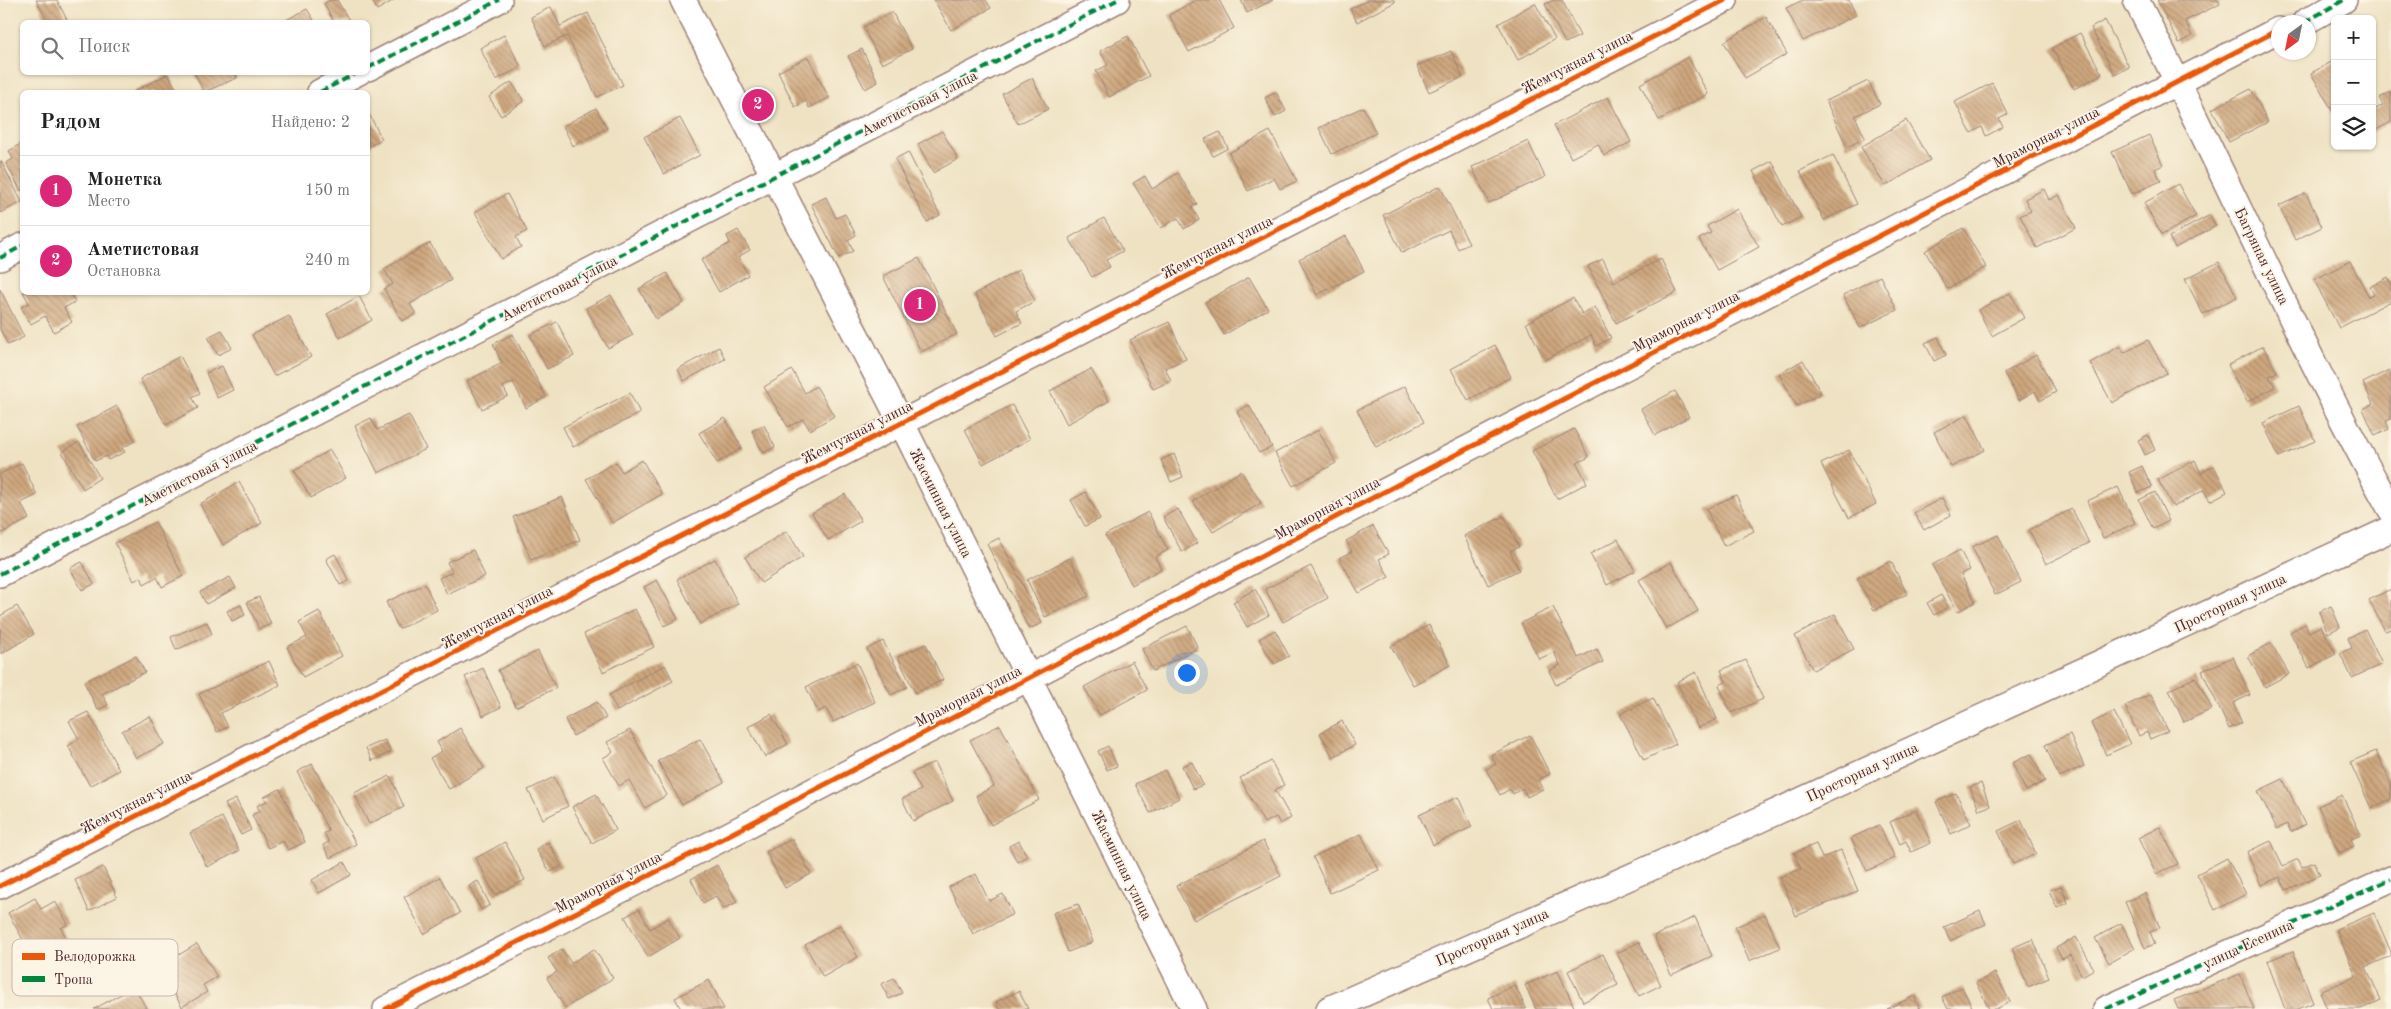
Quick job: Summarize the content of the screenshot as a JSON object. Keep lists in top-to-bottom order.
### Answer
{
  "streets": {
    "street": [
      "Жемчужная улица",
      "Аметистовая улица",
      "Мраморная улица",
      "Багряная улица",
      "Жасминная улица",
      "Просторная улица",
      "улица Есенина"
    ]
  },
  "crossings": [
    ["Жемчужная улица", "Жасминная улица"],
    ["Аметистовая улица", "Жасминная улица"],
    ["Мраморная улица", "Багряная улица"],
    ["Мраморная улица", "Жасминная улица"]
  ],
  "legend": ["Велодорожка", "Тропа"],
  "north": "bottom left",
  "page": {
    "map_buttons": ["+", "−"],
    "search": "Поиск",
    "pins": ["2", "1"],
    "heading": ["Рядом", "Найдено: 2"],
    "list": [
      {
        "mark": "1",
        "name": "Монетка",
        "note": "Место",
        "value": "150 m"
      },
      {
        "mark": "2",
        "name": "Аметистовая",
        "note": "Остановка",
        "value": "240 m"
      }
    ]
  }
}
